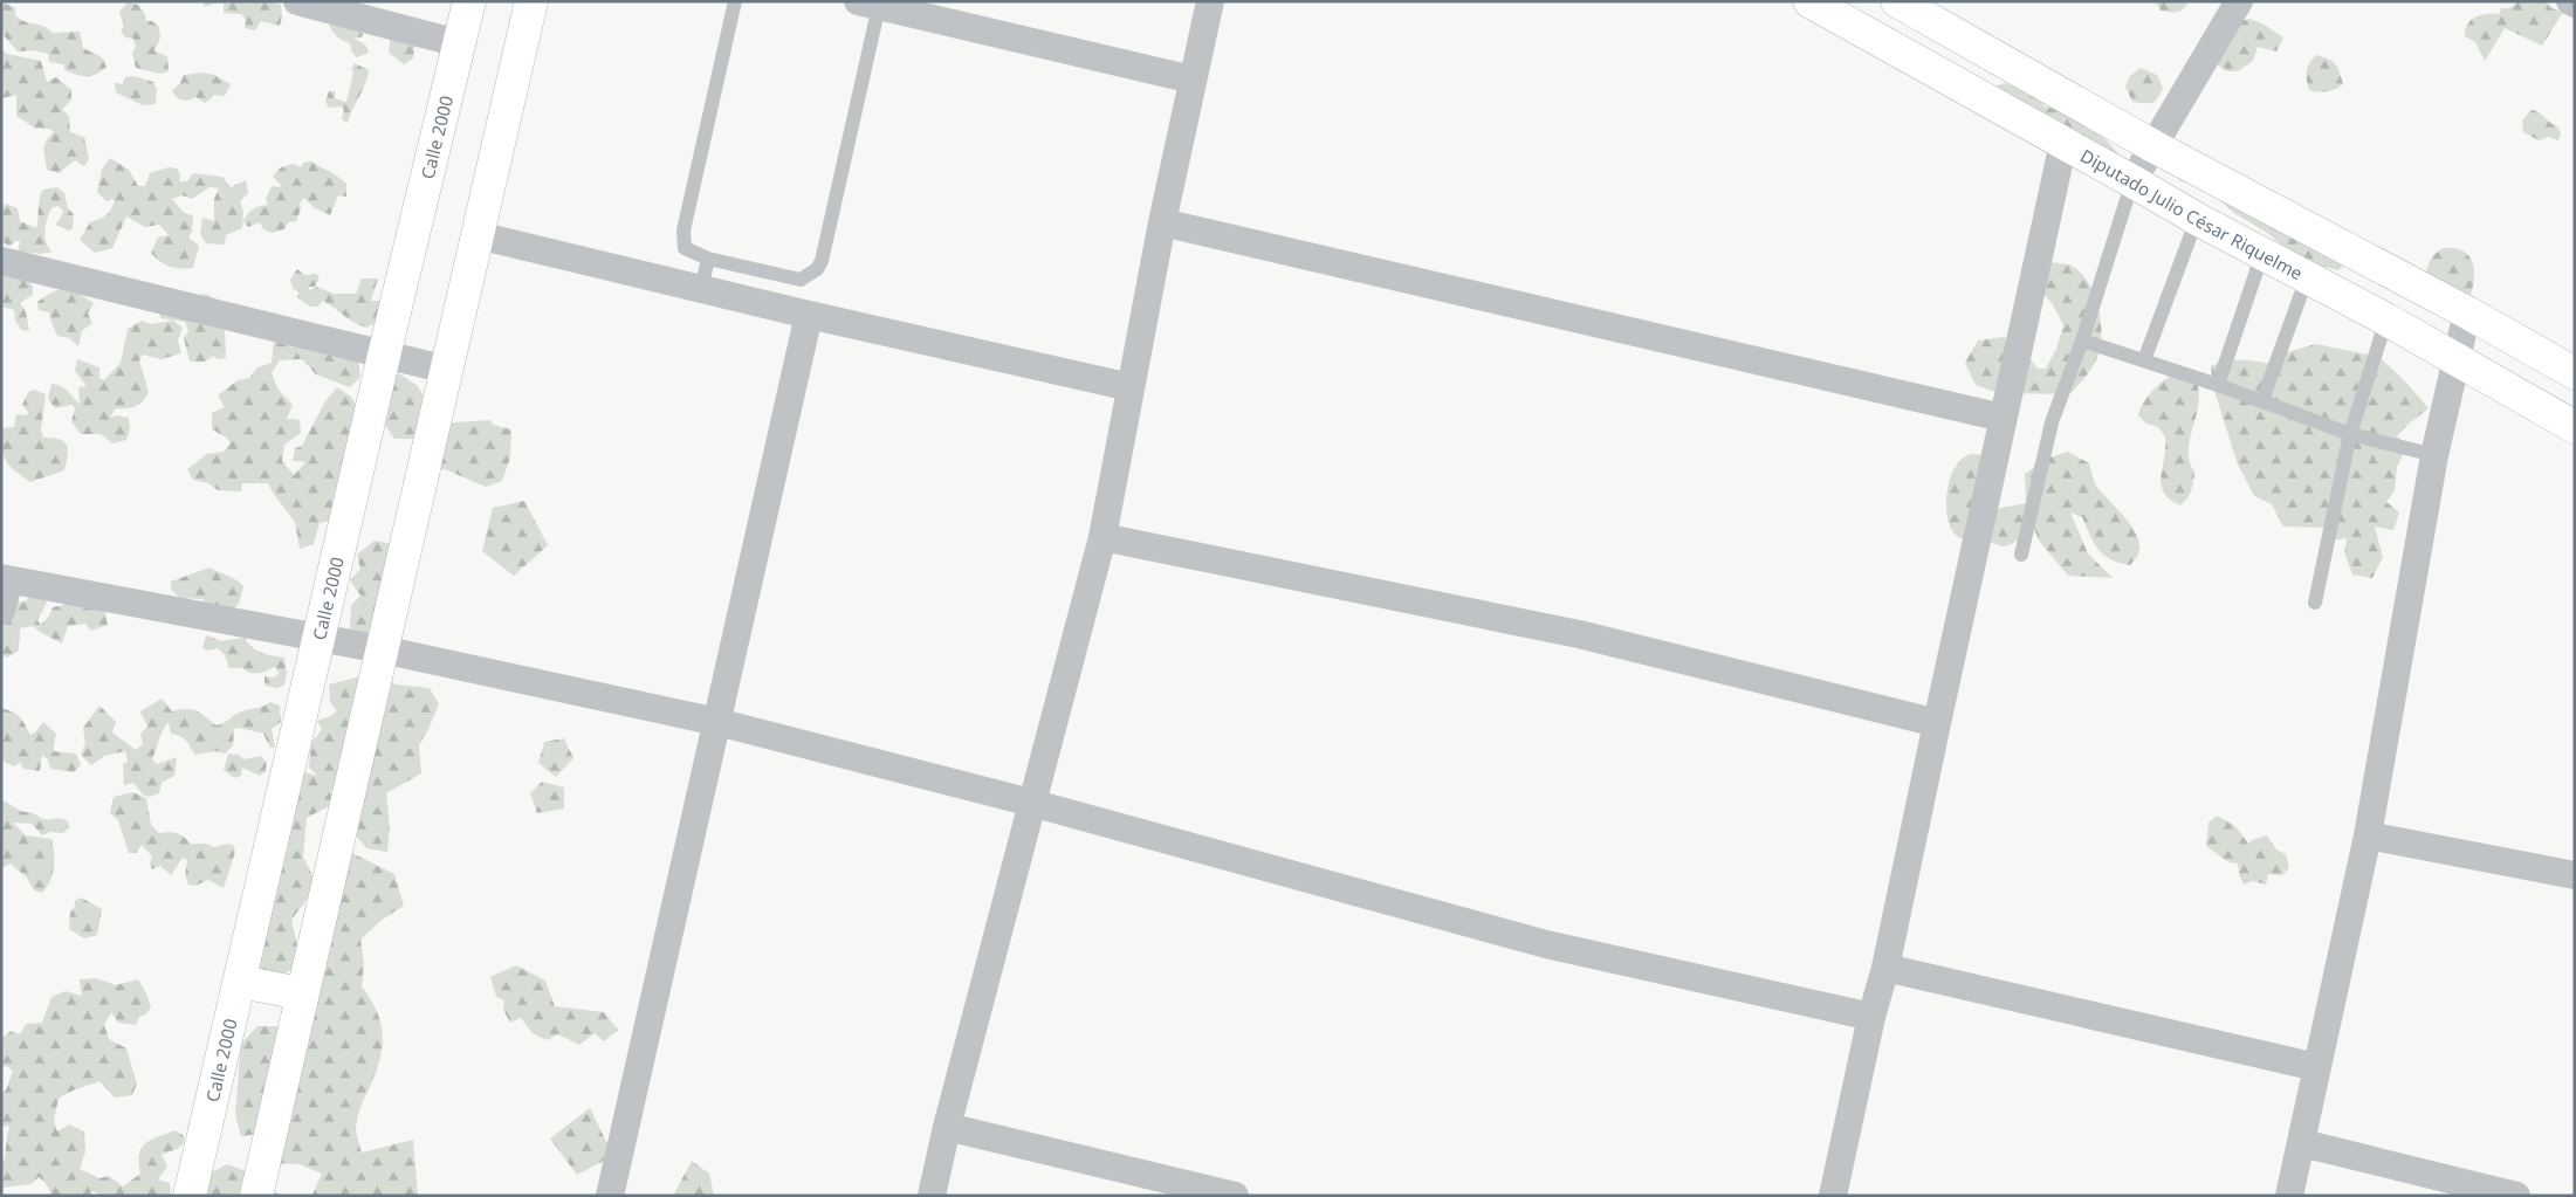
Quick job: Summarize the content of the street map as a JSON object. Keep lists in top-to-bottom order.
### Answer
{
  "streets": {
    "street": ["Calle 2000", "Diputado Julio César Riquelme"]
  }
}
